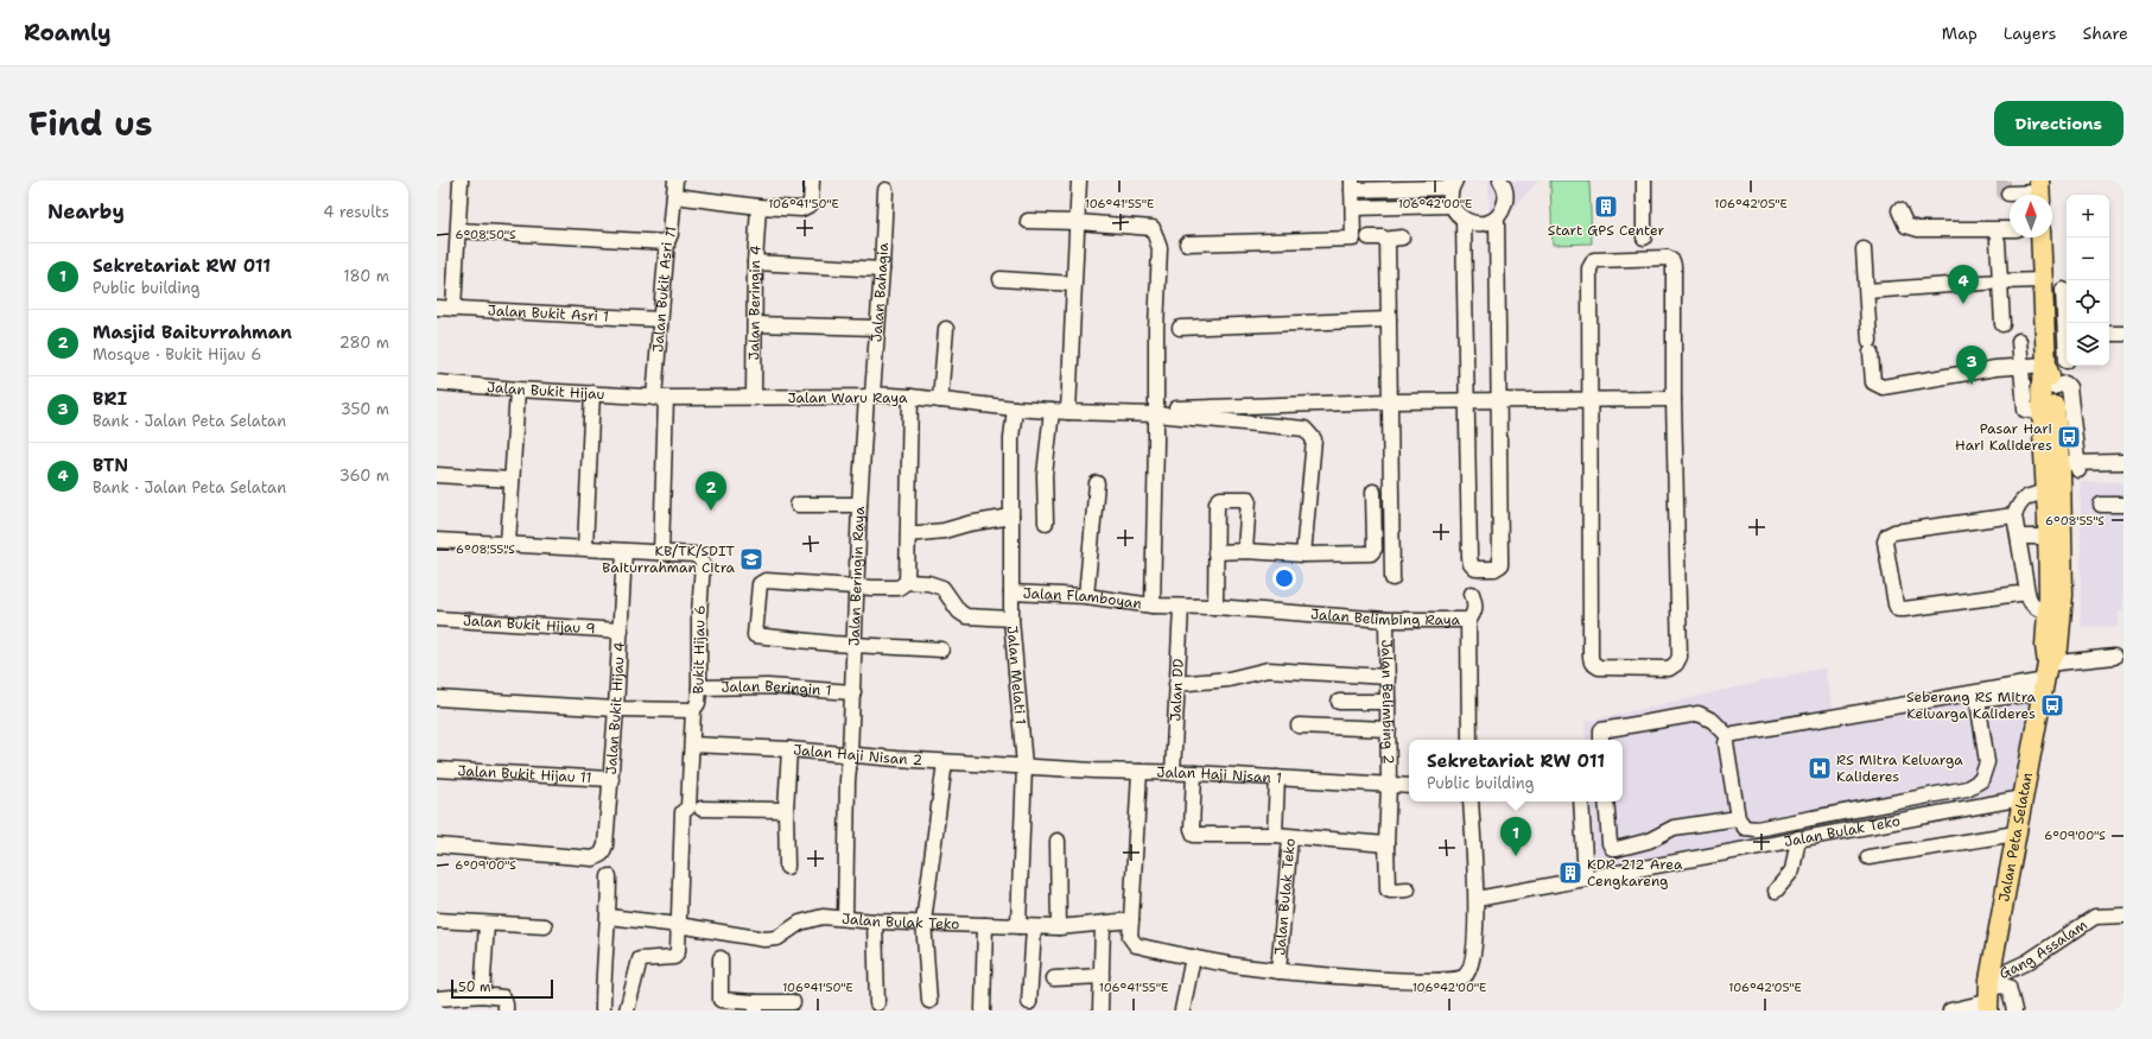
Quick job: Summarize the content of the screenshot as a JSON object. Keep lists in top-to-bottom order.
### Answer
{
  "streets": {
    "main road": ["Jalan Peta Selatan"],
    "street": [
      "Jalan Bukit Asri 11",
      "Jalan Bahagia",
      "Jalan Beringin 4",
      "Jalan Bukit Asri 1",
      "Jalan Bukit Hijau",
      "Jalan Waru Raya",
      "Jalan Beringin Raya",
      "Jalan Flamboyan",
      "Jalan Belimbing Raya",
      "Jalan Bukit Hijau 9",
      "Bukit Hijau 6",
      "Jalan Melati 1",
      "Jalan Beringin 1",
      "Jalan DD",
      "Jalan Belimbing 2",
      "Jalan Bukit Hijau 4",
      "Jalan Haji Nisan 2",
      "Jalan Bukit Hijau 11",
      "Jalan Haji Nisan 1",
      "Jalan Bulak Teko",
      "Gang Assalam"
    ]
  },
  "crossings": [
    ["Jalan Bukit Asri 11", "Jalan Bukit Asri 1"],
    ["Jalan Bukit Asri 11", "Jalan Bukit Hijau"],
    ["Jalan Bukit Asri 11", "Jalan Waru Raya"],
    ["Jalan Bukit Asri 11", "Bukit Hijau 6"],
    ["Jalan Bahagia", "Jalan Waru Raya"],
    ["Jalan Bahagia", "Jalan Beringin Raya"],
    ["Jalan Beringin 4", "Jalan Waru Raya"],
    ["Jalan Bukit Hijau", "Jalan Waru Raya"],
    ["Jalan Waru Raya", "Jalan Beringin Raya"],
    ["Jalan Beringin Raya", "Jalan Melati 1"],
    ["Jalan Beringin Raya", "Jalan Beringin 1"],
    ["Jalan Beringin Raya", "Jalan Haji Nisan 2"],
    ["Jalan Beringin Raya", "Jalan Bulak Teko"],
    ["Jalan Flamboyan", "Jalan Belimbing Raya"],
    ["Jalan Flamboyan", "Jalan DD"],
    ["Jalan Belimbing Raya", "Jalan DD"],
    ["Jalan Belimbing Raya", "Jalan Belimbing 2"],
    ["Jalan Bukit Hijau 9", "Jalan Bukit Hijau 4"],
    ["Bukit Hijau 6", "Jalan Beringin 1"],
    ["Bukit Hijau 6", "Jalan Bukit Hijau 4"],
    ["Bukit Hijau 6", "Jalan Haji Nisan 2"],
    ["Bukit Hijau 6", "Jalan Bulak Teko"],
    ["Jalan Melati 1", "Jalan Haji Nisan 2"],
    ["Jalan Melati 1", "Jalan Haji Nisan 1"],
    ["Jalan Melati 1", "Jalan Bulak Teko"],
    ["Jalan DD", "Jalan Haji Nisan 1"],
    ["Jalan Belimbing 2", "Jalan Haji Nisan 1"],
    ["Jalan Bukit Hijau 4", "Jalan Bukit Hijau 11"],
    ["Jalan Haji Nisan 2", "Jalan Haji Nisan 1"],
    ["Jalan Haji Nisan 1", "Jalan Bulak Teko"],
    ["Jalan Bulak Teko", "Jalan Peta Selatan"],
    ["Jalan Peta Selatan", "Gang Assalam"]
  ],
  "places": {
    "building": ["Start GPS Center", "KDR 212 Area Cengkareng"],
    "bus stop": ["Pasar Hari Hari Kalideres", "Seberang RS Mitra Keluarga Kalideres"],
    "school or university": ["KB/TK/SDIT Baiturrahman Citra"],
    "hospital": ["RS Mitra Keluarga Kalideres"]
  },
  "scale_bar": "50 m",
  "north": "top",
  "page": {
    "header": "Roamly",
    "nav": ["Map", "Layers", "Share"],
    "title": "Find us",
    "buttons": "Directions",
    "heading": ["Nearby", "4 results"],
    "map_buttons": ["+", "−"],
    "list": [
      {
        "mark": "1",
        "name": "Sekretariat RW 011",
        "note": "Public building",
        "value": "180 m"
      },
      {
        "mark": "2",
        "name": "Masjid Baiturrahman",
        "note": "Mosque · Bukit Hijau 6",
        "value": "280 m"
      },
      {
        "mark": "3",
        "name": "BRI",
        "note": "Bank · Jalan Peta Selatan",
        "value": "350 m"
      },
      {
        "mark": "4",
        "name": "BTN",
        "note": "Bank · Jalan Peta Selatan",
        "value": "360 m"
      }
    ],
    "pins": [
      "4",
      "3",
      "2",
      "1"
    ],
    "popup": ["Sekretariat RW 011", "Public building"],
    "scale": "50 m"
  },
  "coordinates": [
    "106°41'50\"E",
    "106°41'55\"E",
    "106°42'00\"E",
    "106°42'05\"E",
    "6°08'50\"S",
    "6°08'55\"S",
    "6°09'00\"S"
  ]
}
